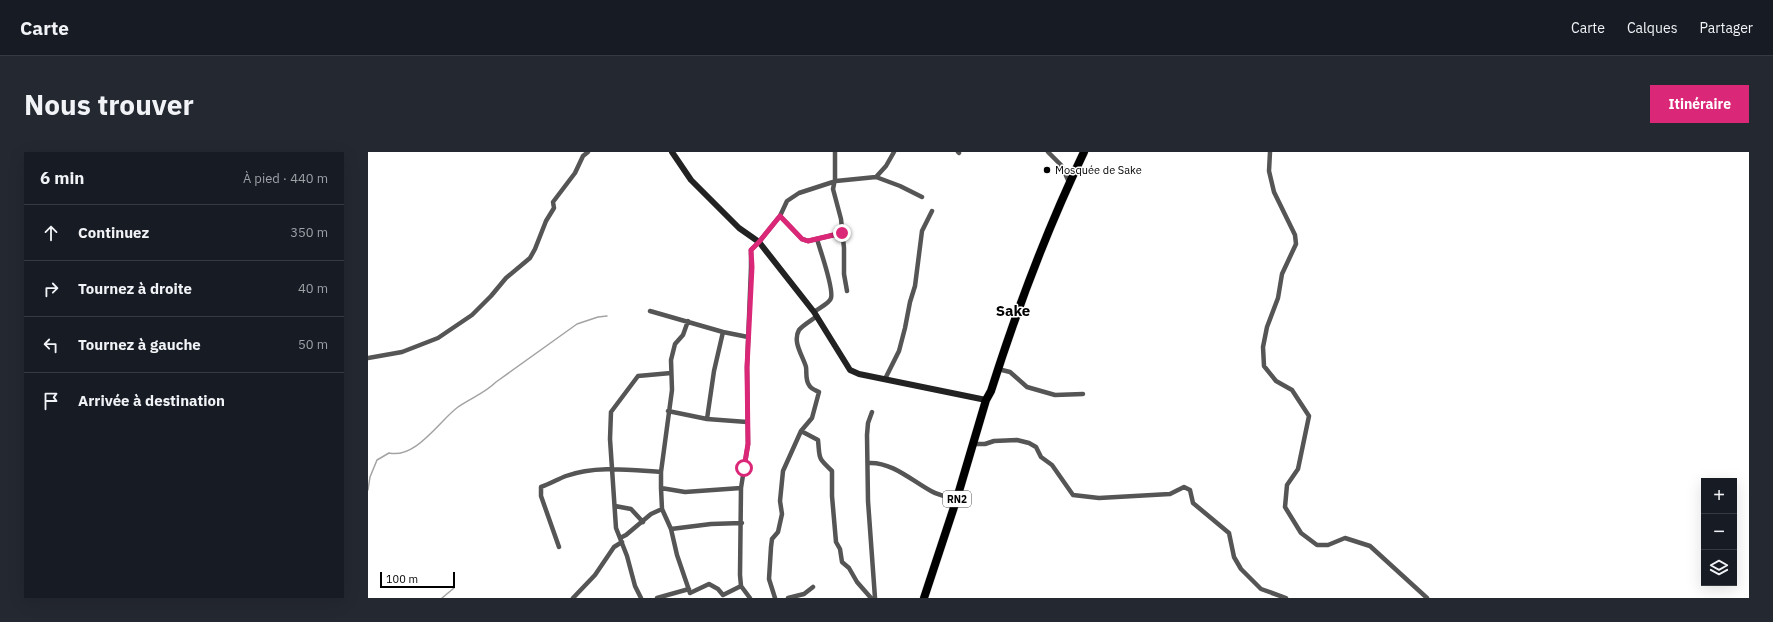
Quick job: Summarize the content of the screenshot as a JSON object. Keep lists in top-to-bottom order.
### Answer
{
  "streets": {
    "highway": ["RN2"]
  },
  "districts": ["Sake"],
  "places": ["Mosquée de Sake"],
  "scale_bar": "100 m",
  "page": {
    "header": "Carte",
    "nav": ["Carte", "Calques", "Partager"],
    "buttons": "Itinéraire",
    "title": "Nous trouver",
    "heading": ["6 min", "À pied · 440 m"],
    "list": [
      ["Continuez", "350 m"],
      ["Tournez à droite", "40 m"],
      ["Tournez à gauche", "50 m"],
      "Arrivée à destination"
    ],
    "map_buttons": ["+", "−"],
    "scale": "100 m"
  }
}
